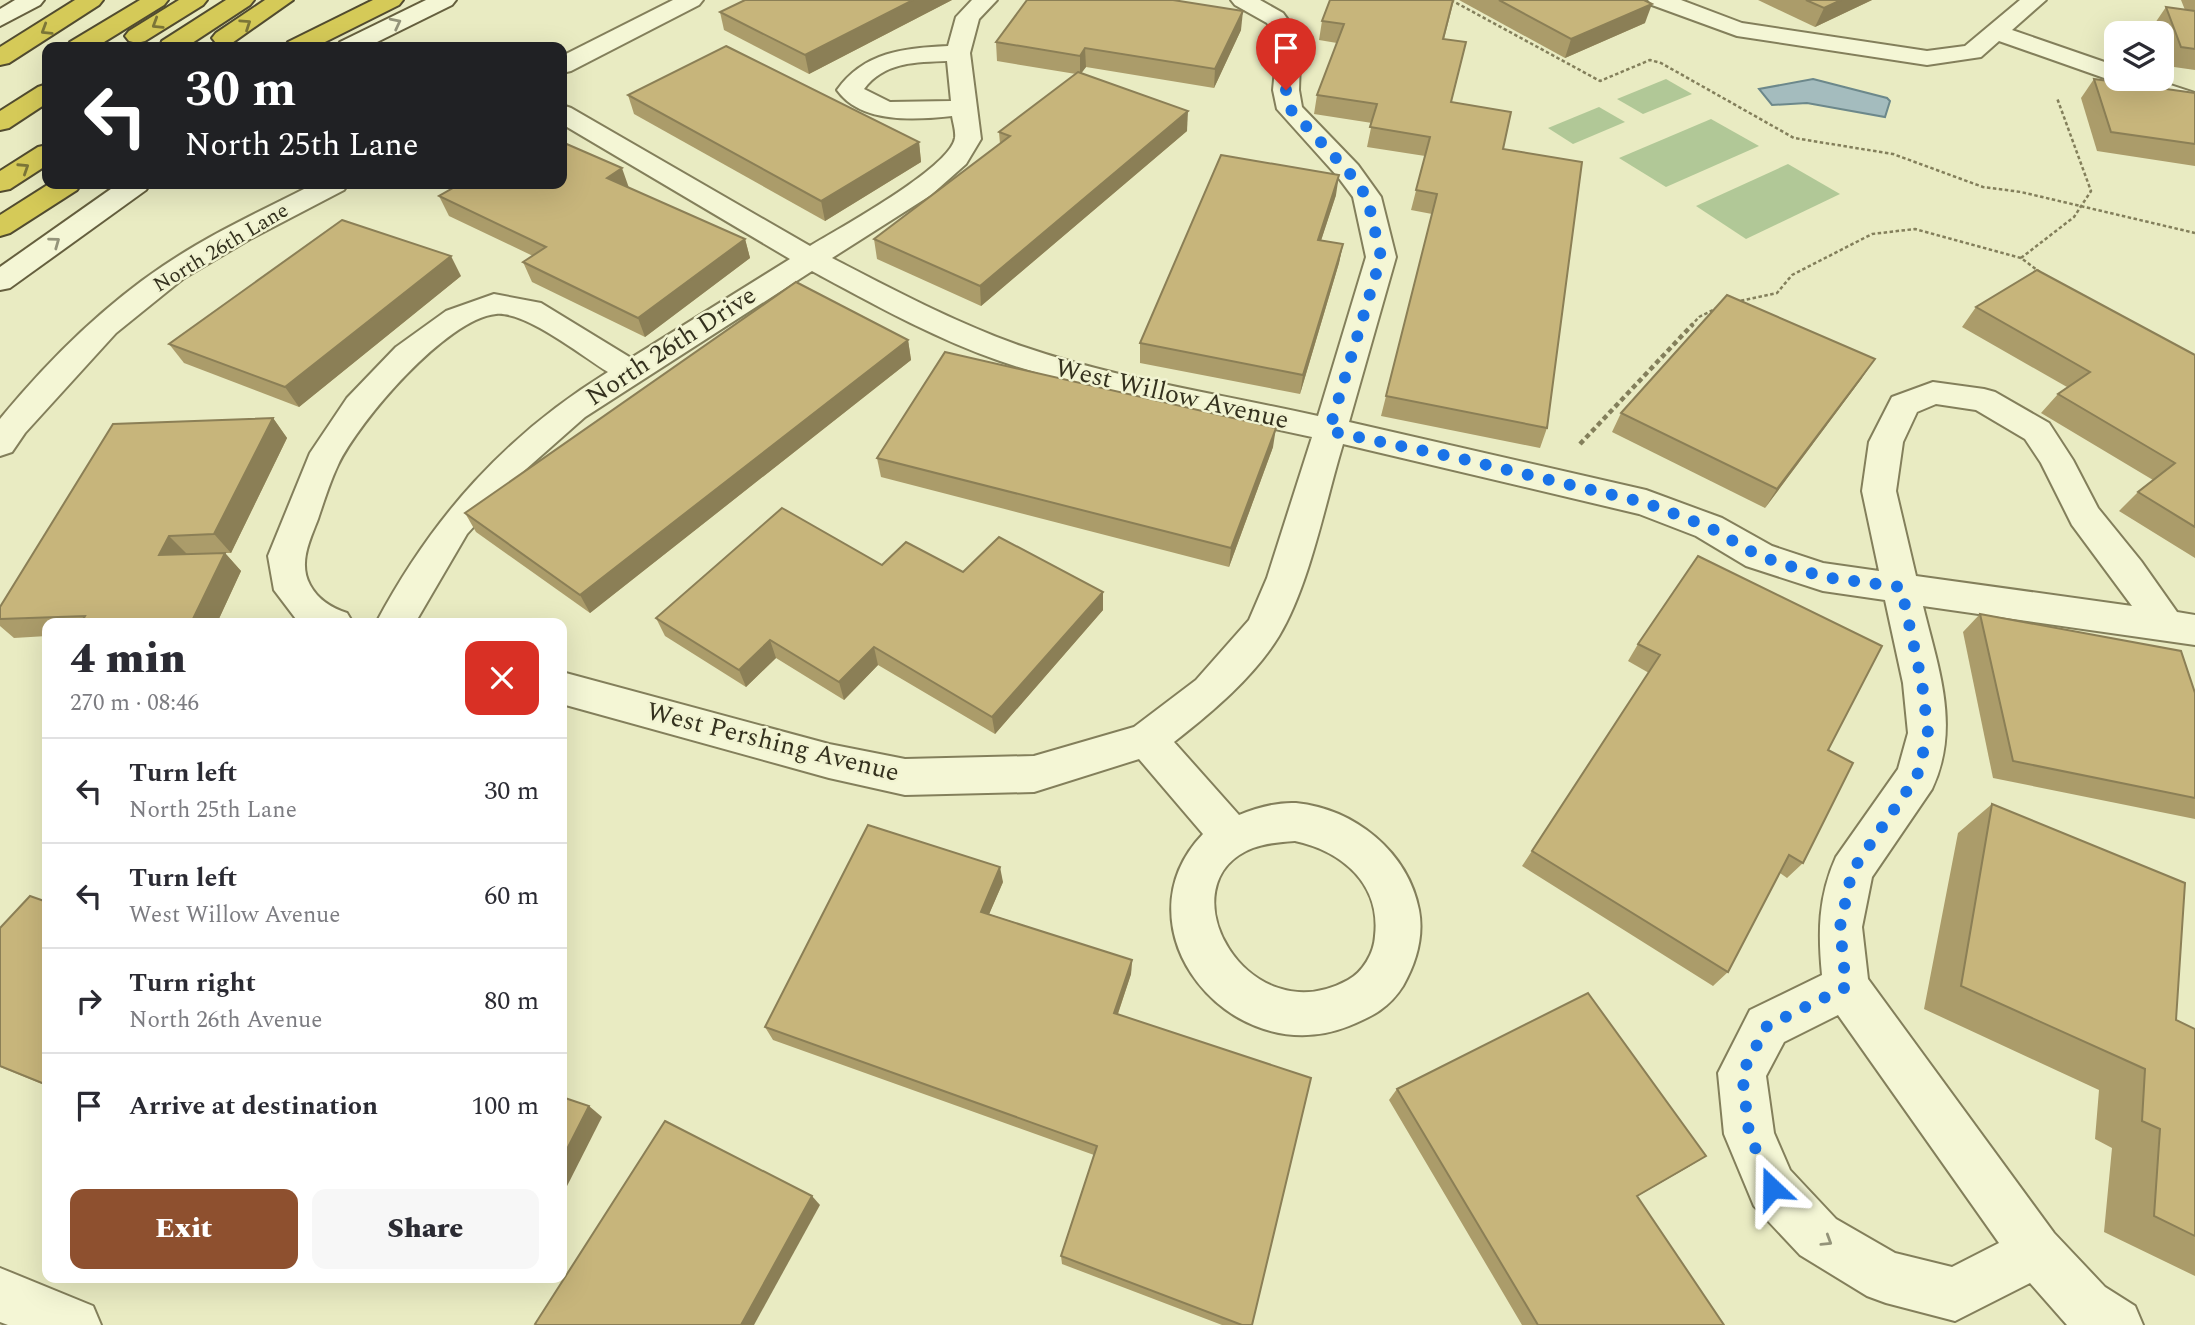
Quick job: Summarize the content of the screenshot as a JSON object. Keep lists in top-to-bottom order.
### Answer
{
  "streets": {
    "street": [
      "North 26th Lane",
      "North 26th Drive",
      "West Willow Avenue",
      "West Pershing Avenue"
    ]
  },
  "crossings": [
    ["North 26th Drive", "West Willow Avenue"]
  ],
  "page": {
    "turn": ["30 m", "North 25th Lane"],
    "heading": ["4 min", "270 m · 08:46"],
    "list": [
      {
        "name": "Turn left",
        "note": "North 25th Lane",
        "value": "30 m"
      },
      {
        "name": "Turn left",
        "note": "West Willow Avenue",
        "value": "60 m"
      },
      {
        "name": "Turn right",
        "note": "North 26th Avenue",
        "value": "80 m"
      },
      {
        "name": "Arrive at destination",
        "value": "100 m"
      }
    ],
    "buttons": ["Exit", "Share"]
  }
}
